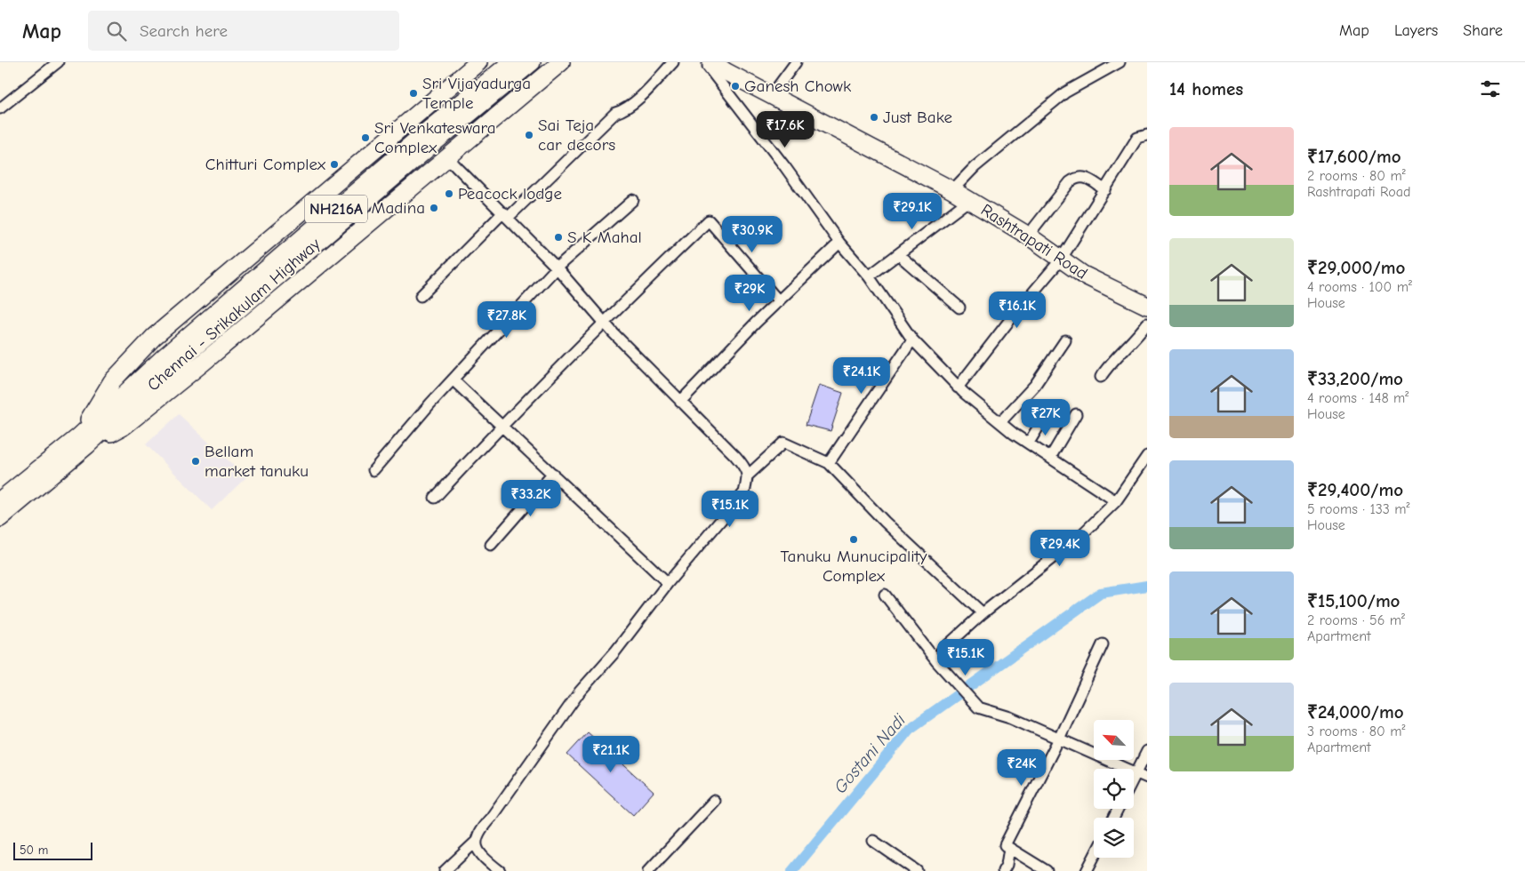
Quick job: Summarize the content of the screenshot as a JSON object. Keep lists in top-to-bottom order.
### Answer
{
  "streets": {
    "main road": ["NH216A", "Rashtrapati Road", "Chennai - Srikakulam Highway"]
  },
  "crossings": [
    ["NH216A", "Chennai - Srikakulam Highway"]
  ],
  "water": ["Gostani Nadi"],
  "places": [
    "Ganesh Chowk",
    "Sri Vijayadurga Temple",
    "Just Bake",
    "Sai Teja car decors",
    "Sri Venkateswara Complex",
    "Chitturi Complex",
    "Peacock lodge",
    "Madina",
    "S K Mahal",
    "Bellam market tanuku",
    "Tanuku Munucipality Complex"
  ],
  "scale_bar": "50 m",
  "north": "top left",
  "page": {
    "header": "Map",
    "search": "Search here",
    "nav": ["Map", "Layers", "Share"],
    "heading": "14 homes",
    "price": [
      "₹17.6K",
      "₹29.1K",
      "₹30.9K",
      "₹29K",
      "₹16.1K",
      "₹27.8K",
      "₹24.1K",
      "₹27K",
      "₹33.2K",
      "₹15.1K",
      "₹29.4K",
      "₹15.1K",
      "₹21.1K",
      "₹24K"
    ],
    "list": [
      {
        "name": "₹17,600/mo",
        "note": "2 rooms · 80 m² · Rashtrapati Road"
      },
      {
        "name": "₹29,000/mo",
        "note": "4 rooms · 100 m² · House"
      },
      {
        "name": "₹33,200/mo",
        "note": "4 rooms · 148 m² · House"
      },
      {
        "name": "₹29,400/mo",
        "note": "5 rooms · 133 m² · House"
      },
      {
        "name": "₹15,100/mo",
        "note": "2 rooms · 56 m² · Apartment"
      },
      {
        "name": "₹24,000/mo",
        "note": "3 rooms · 80 m² · Apartment"
      }
    ],
    "scale": "50 m"
  }
}
